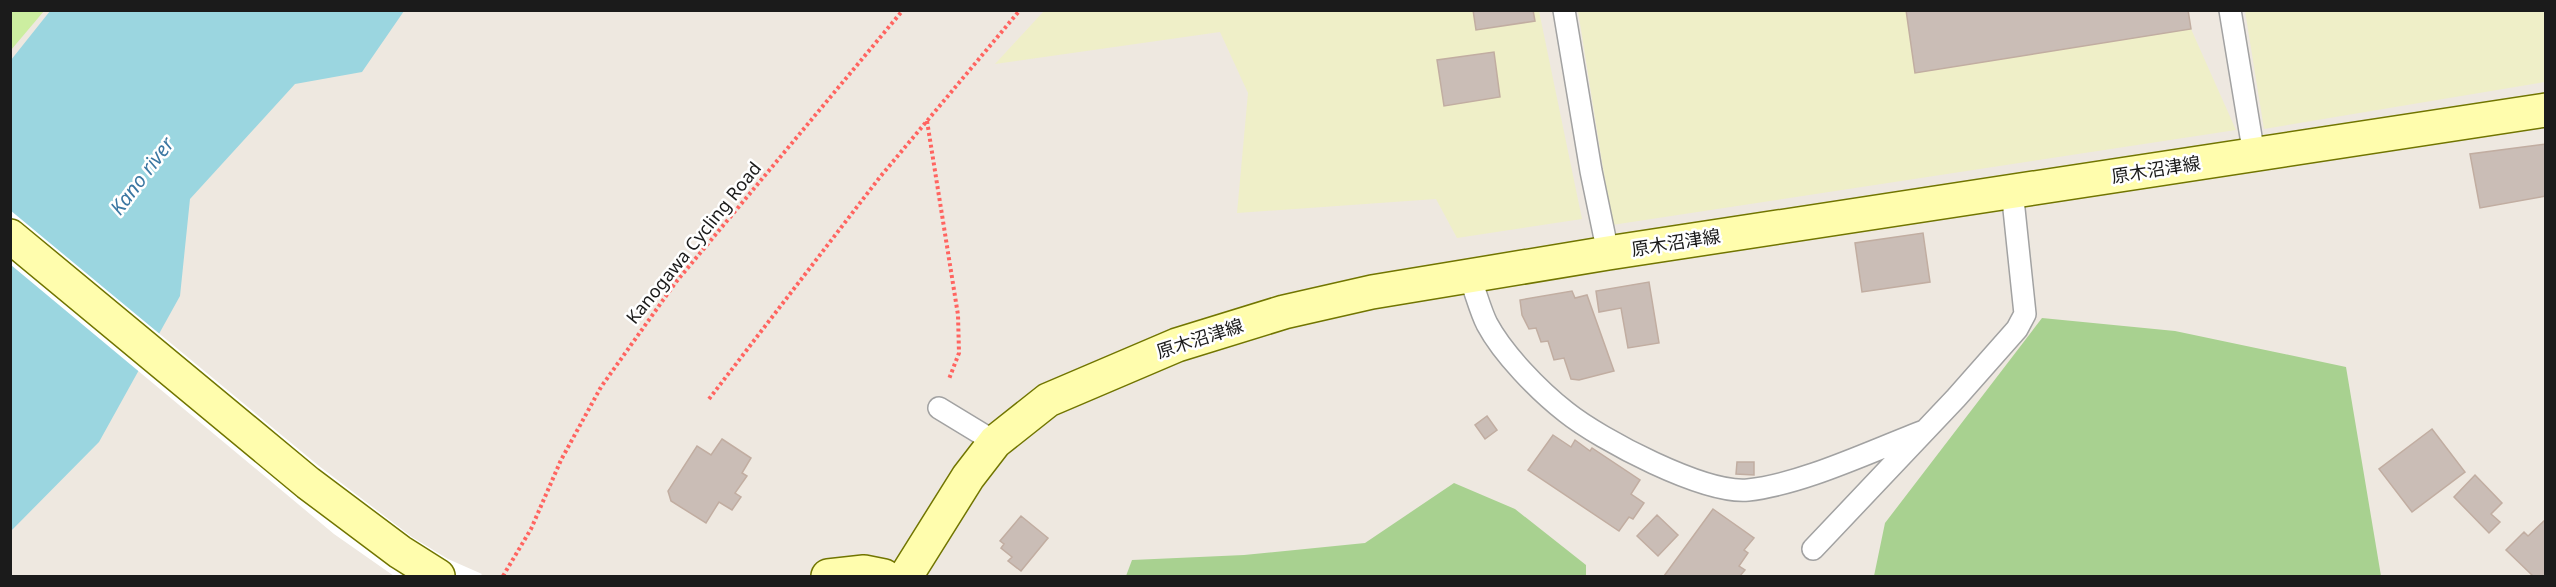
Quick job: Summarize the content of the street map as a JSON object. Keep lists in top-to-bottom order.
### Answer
{
  "streets": {
    "main road": ["原木沼津線"],
    "path": ["Kanogawa Cycling Road"]
  },
  "water": ["Kano river"]
}
